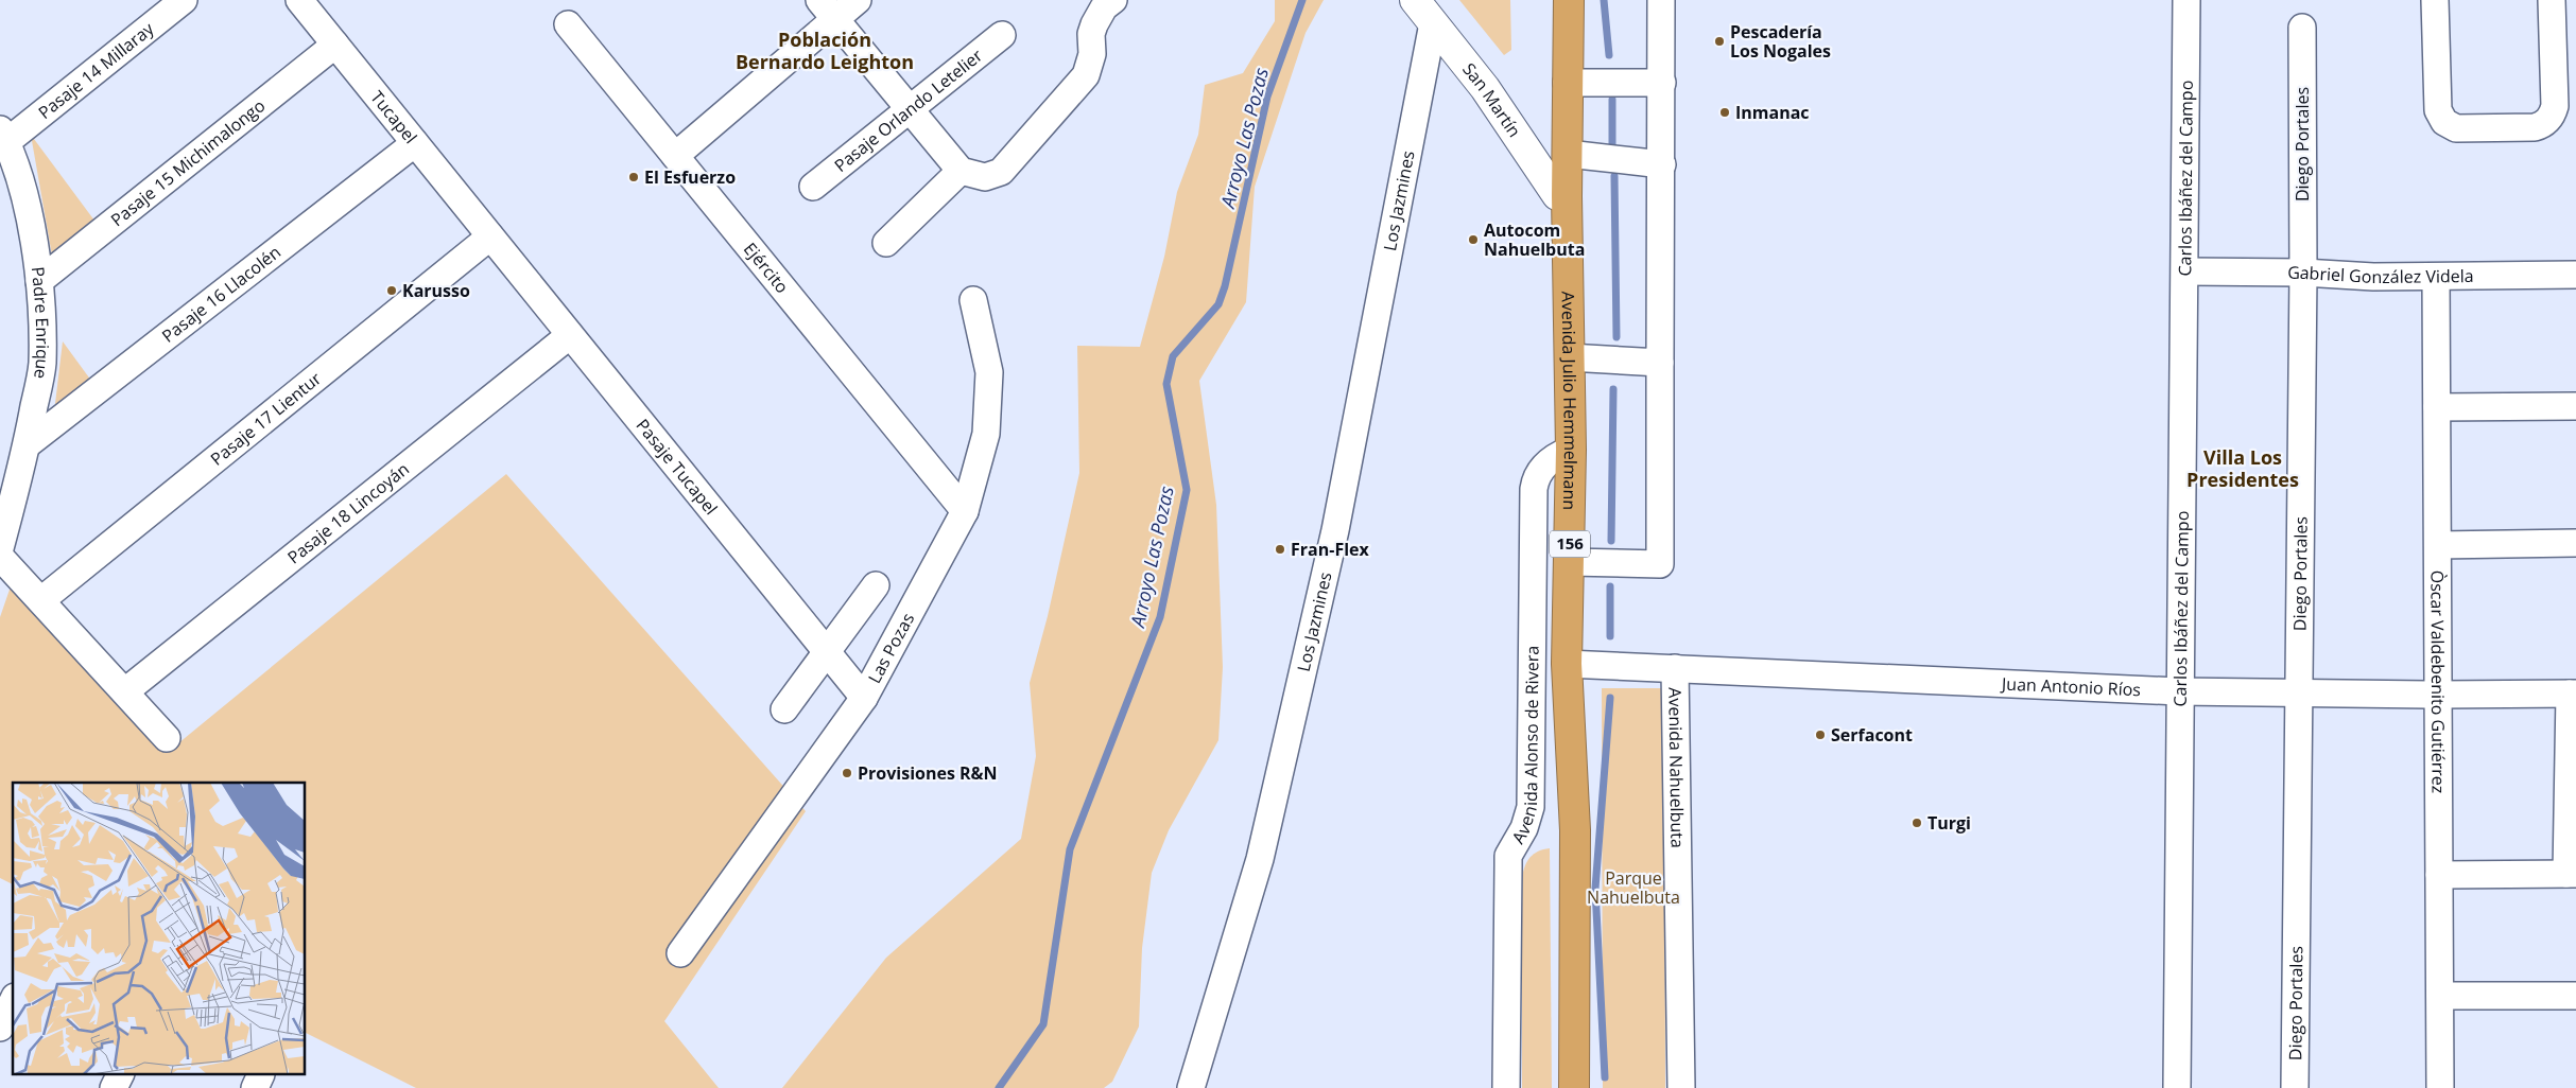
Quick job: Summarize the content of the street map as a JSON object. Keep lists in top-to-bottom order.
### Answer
{
  "streets": {
    "highway": ["Avenida Julio Hemmelmann", "156"],
    "street": [
      "Pasaje 14 Millaray",
      "San Martín",
      "Pasaje Orlando Letelier",
      "Tucapel",
      "Diego Portales",
      "Pasaje 15 Michimalongo",
      "Carlos Ibáñez del Campo",
      "Los Jazmines",
      "Ejército",
      "Gabriel González Videla",
      "Pasaje 16 Llacolén",
      "Padre Enrique",
      "Pasaje 17 Lientur",
      "Pasaje Tucapel",
      "Pasaje 18 Lincoyán",
      "Las Pozas",
      "Òscar Valdebenito Gutiérrez",
      "Juan Antonio Ríos",
      "Avenida Alonso de Rivera",
      "Avenida Nahuelbuta"
    ]
  },
  "crossings": [
    ["Pasaje 14 Millaray", "Padre Enrique"],
    ["San Martín", "Los Jazmines"],
    ["San Martín", "Avenida Julio Hemmelmann"],
    ["Tucapel", "Pasaje 15 Michimalongo"],
    ["Tucapel", "Pasaje 16 Llacolén"],
    ["Tucapel", "Pasaje 17 Lientur"],
    ["Tucapel", "Pasaje Tucapel"],
    ["Diego Portales", "Gabriel González Videla"],
    ["Diego Portales", "Juan Antonio Ríos"],
    ["Pasaje 15 Michimalongo", "Padre Enrique"],
    ["Carlos Ibáñez del Campo", "Gabriel González Videla"],
    ["Carlos Ibáñez del Campo", "Juan Antonio Ríos"],
    ["Ejército", "Las Pozas"],
    ["Gabriel González Videla", "Òscar Valdebenito Gutiérrez"],
    ["Pasaje 16 Llacolén", "Padre Enrique"],
    ["Avenida Julio Hemmelmann", "Juan Antonio Ríos"],
    ["Avenida Julio Hemmelmann", "Avenida Alonso de Rivera"],
    ["Pasaje 17 Lientur", "Pasaje Tucapel"],
    ["Pasaje Tucapel", "Pasaje 18 Lincoyán"],
    ["Pasaje Tucapel", "Las Pozas"],
    ["Òscar Valdebenito Gutiérrez", "Juan Antonio Ríos"],
    ["Juan Antonio Ríos", "Avenida Nahuelbuta"]
  ],
  "districts": ["Población Bernardo Leighton", "Villa Los Presidentes"],
  "water": ["Arroyo Las Pozas"],
  "parks": ["Parque Nahuelbuta"],
  "places": [
    "Pescadería Los Nogales",
    "Inmanac",
    "El Esfuerzo",
    "Autocom Nahuelbuta",
    "Karusso",
    "Fran-Flex",
    "Serfacont",
    "Provisiones R&N",
    "Turgi"
  ]
}
